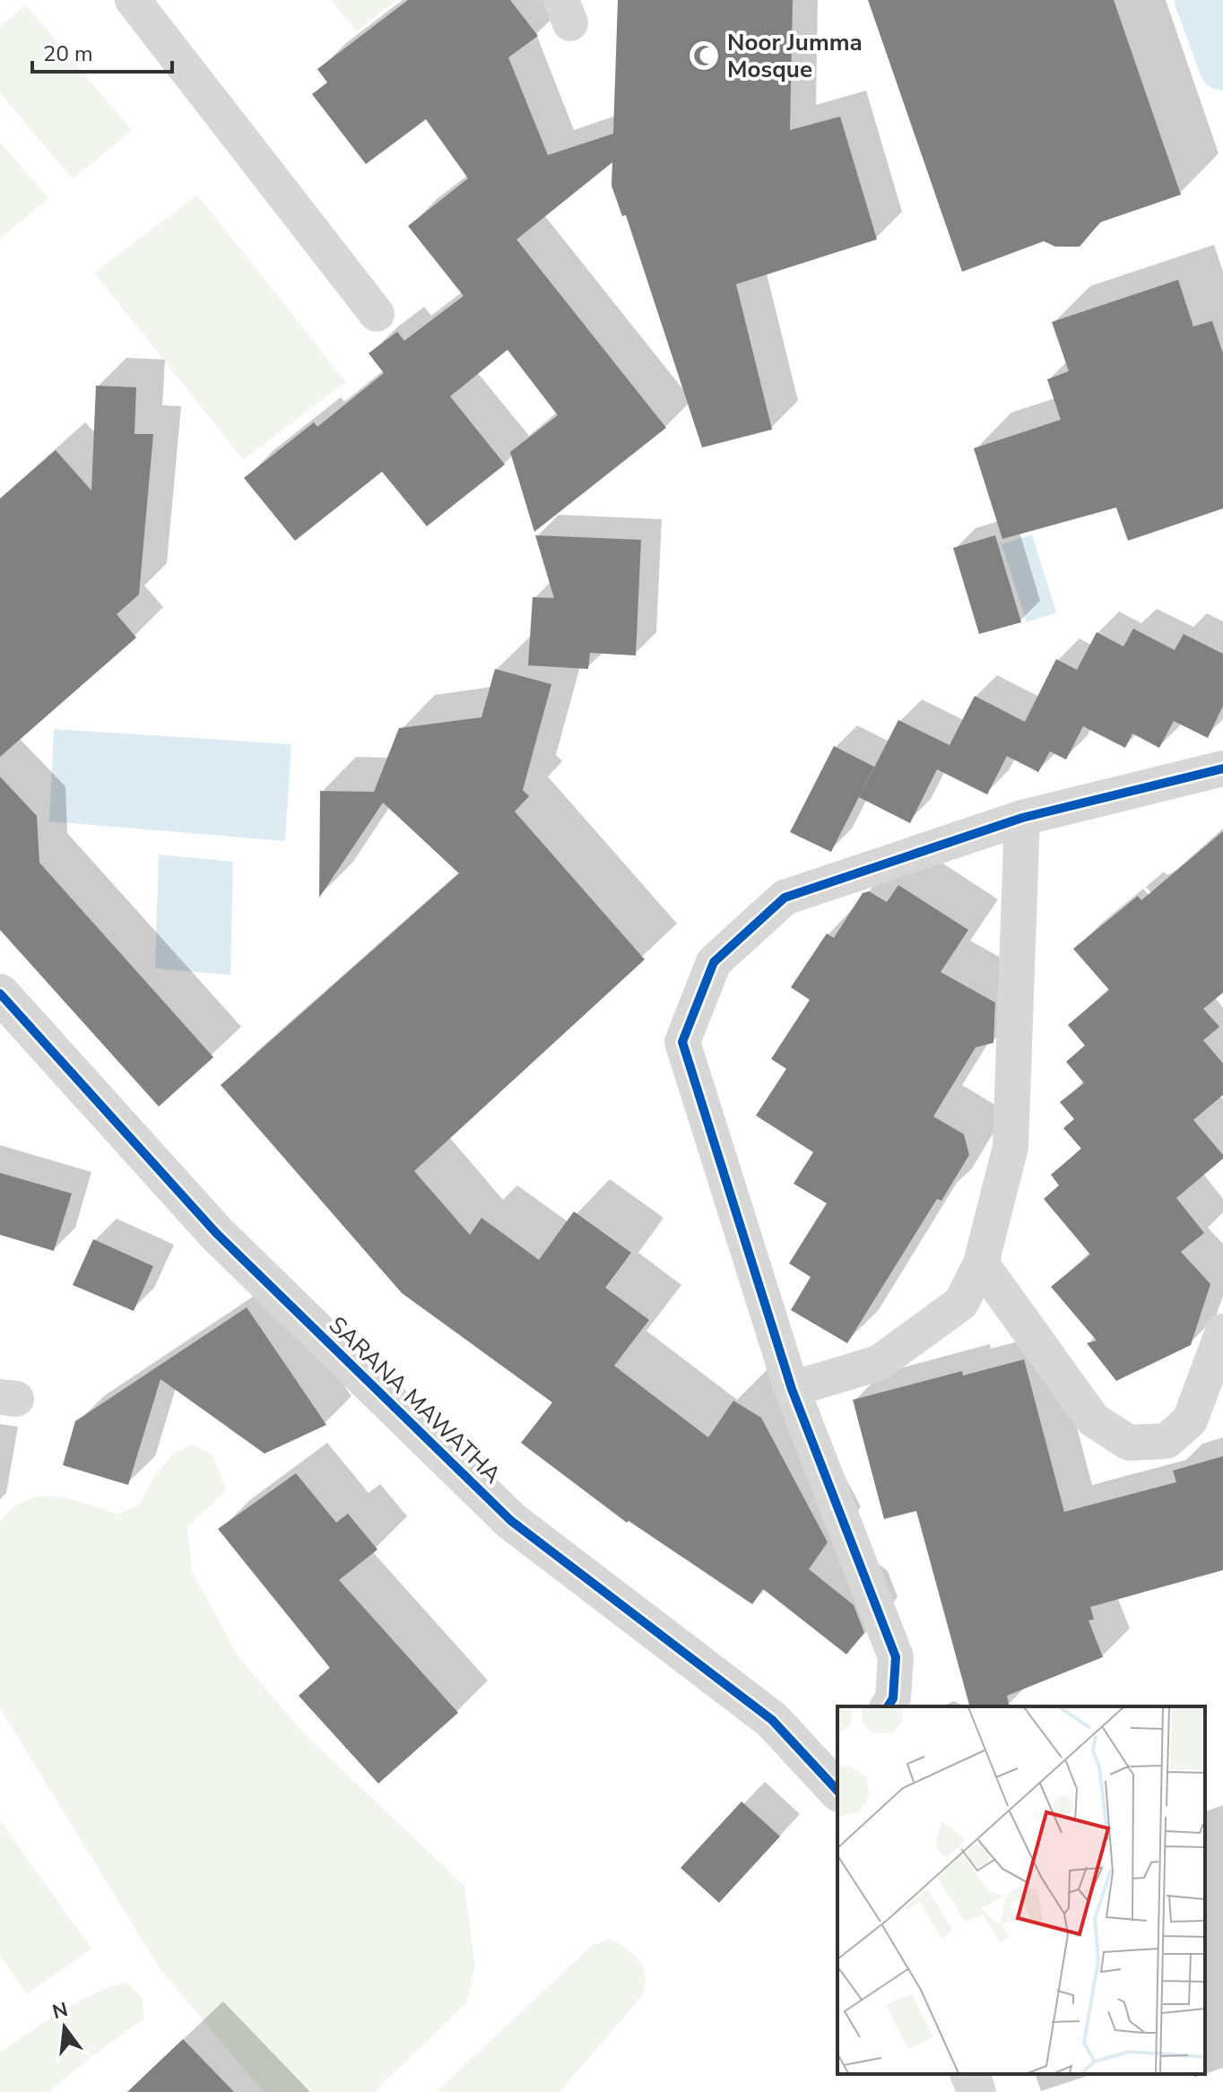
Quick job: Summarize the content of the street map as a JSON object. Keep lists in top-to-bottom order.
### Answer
{
  "streets": {
    "street": ["SARANA MAWATHA"]
  },
  "places": {
    "mosque": ["Noor Jumma Mosque"]
  },
  "scale_bar": "20 m",
  "north": "top"
}
